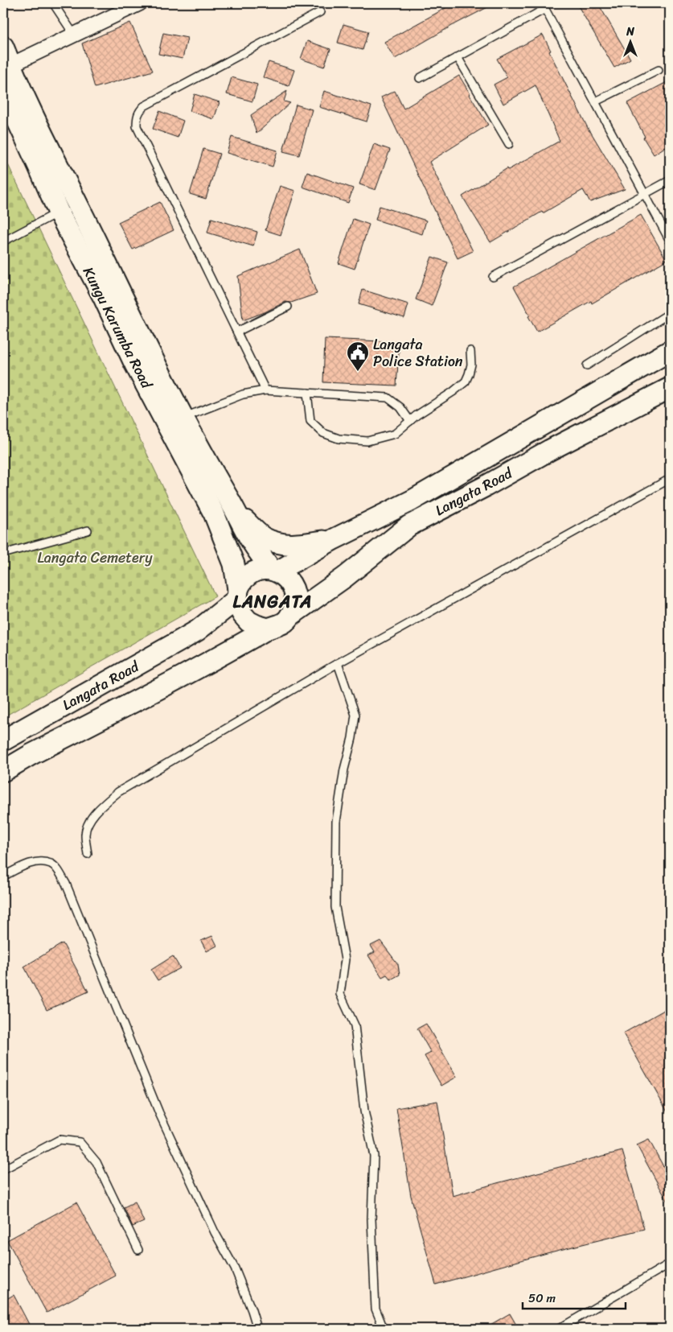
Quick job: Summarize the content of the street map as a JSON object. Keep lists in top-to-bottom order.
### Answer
{
  "streets": {
    "main road": ["Kungu Karumba Road", "Langata Road"]
  },
  "crossings": [
    ["Kungu Karumba Road", "Langata Road"]
  ],
  "districts": ["LANGATA"],
  "parks": ["Langata Cemetery"],
  "places": {
    "public building": ["Langata Police Station"]
  },
  "scale_bar": "50 m",
  "north": "top"
}
